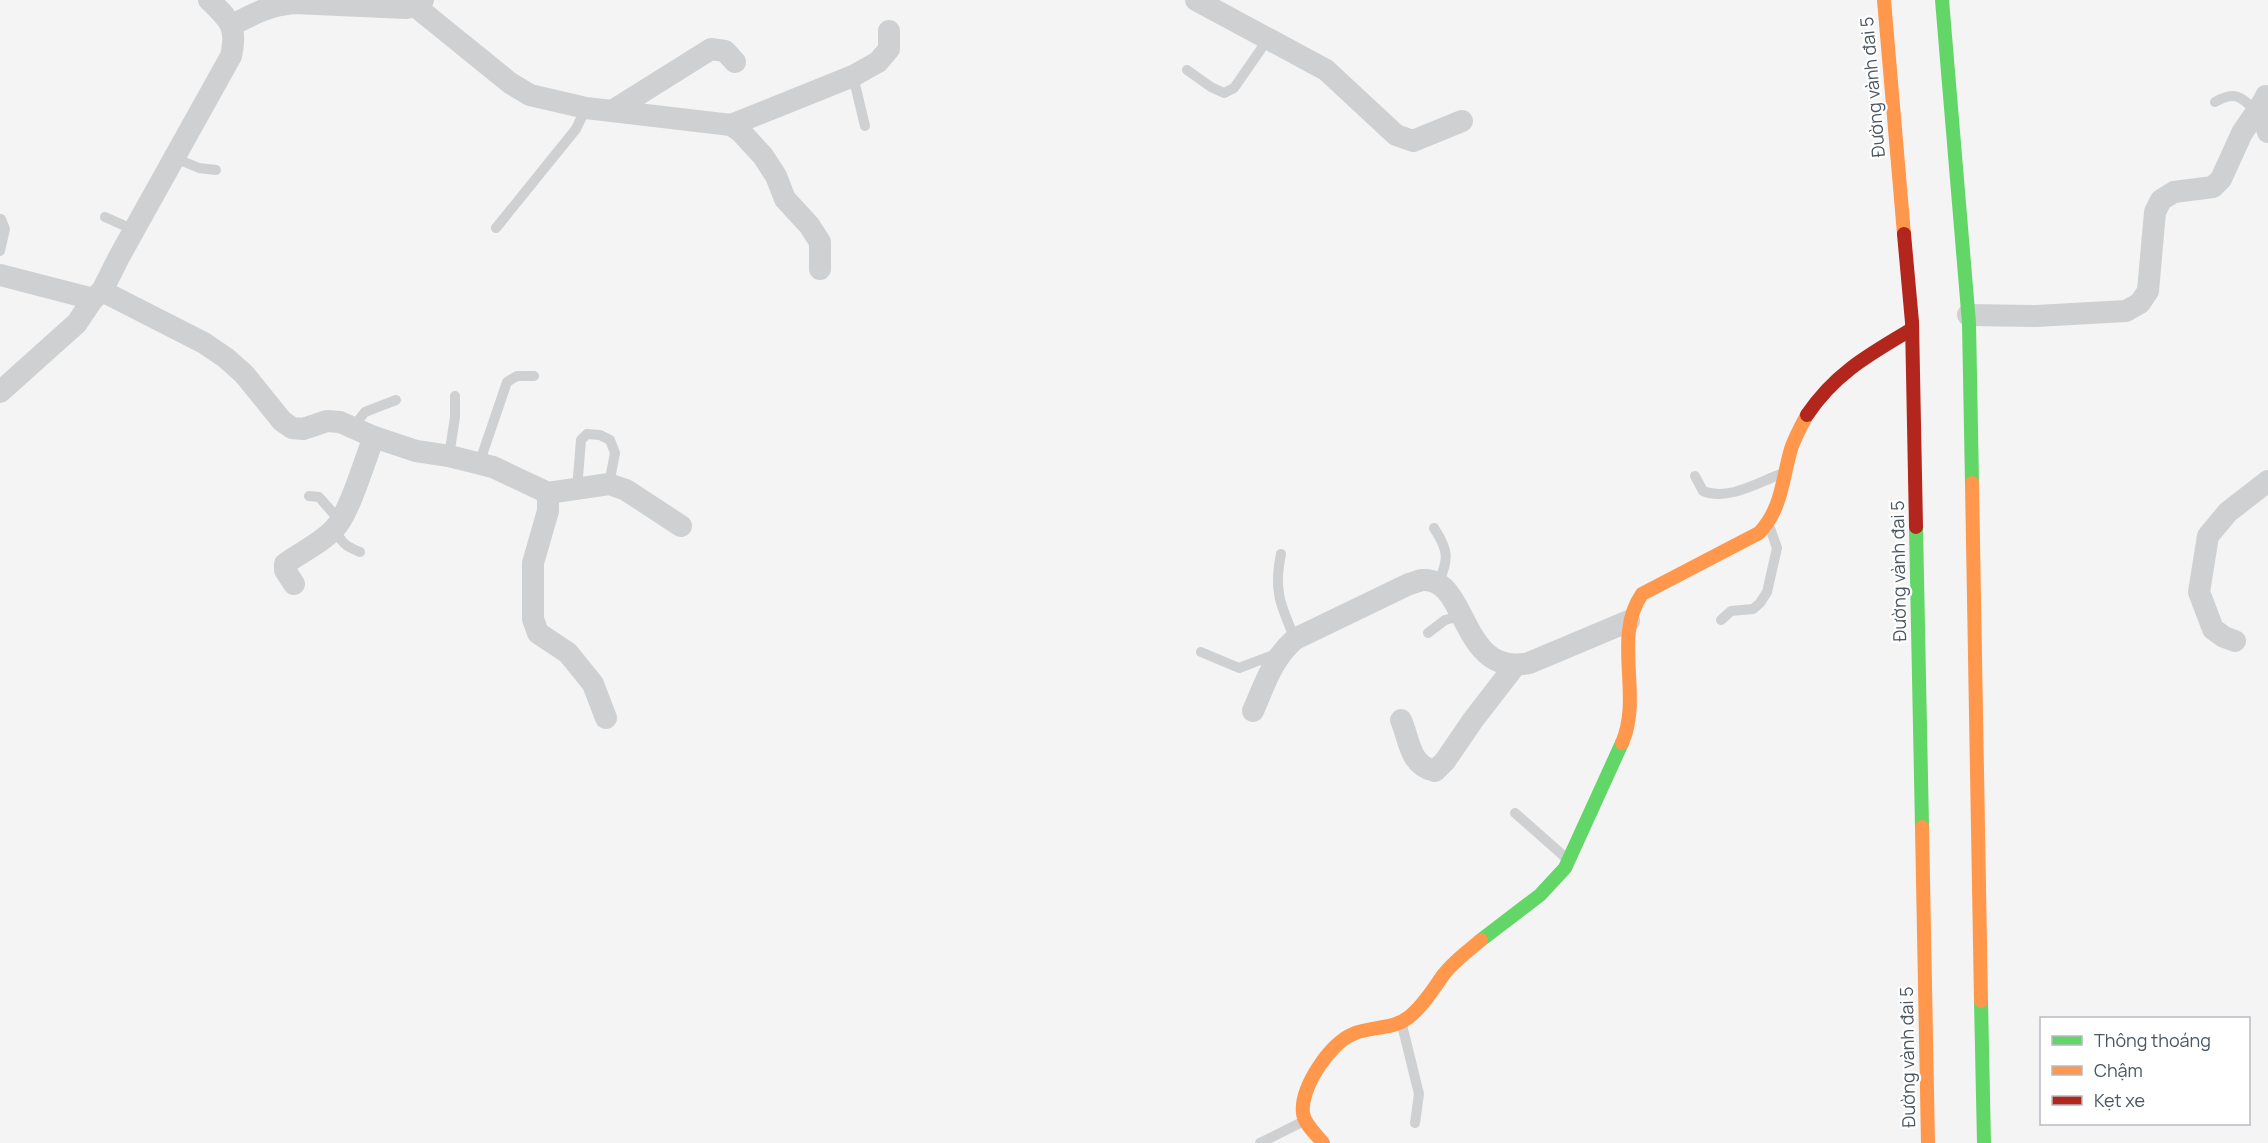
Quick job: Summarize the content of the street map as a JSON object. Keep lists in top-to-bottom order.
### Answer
{
  "streets": {
    "main road": ["Đường vành đai 5"]
  },
  "legend": ["Thông thoáng", "Chậm", "Kẹt xe"]
}
